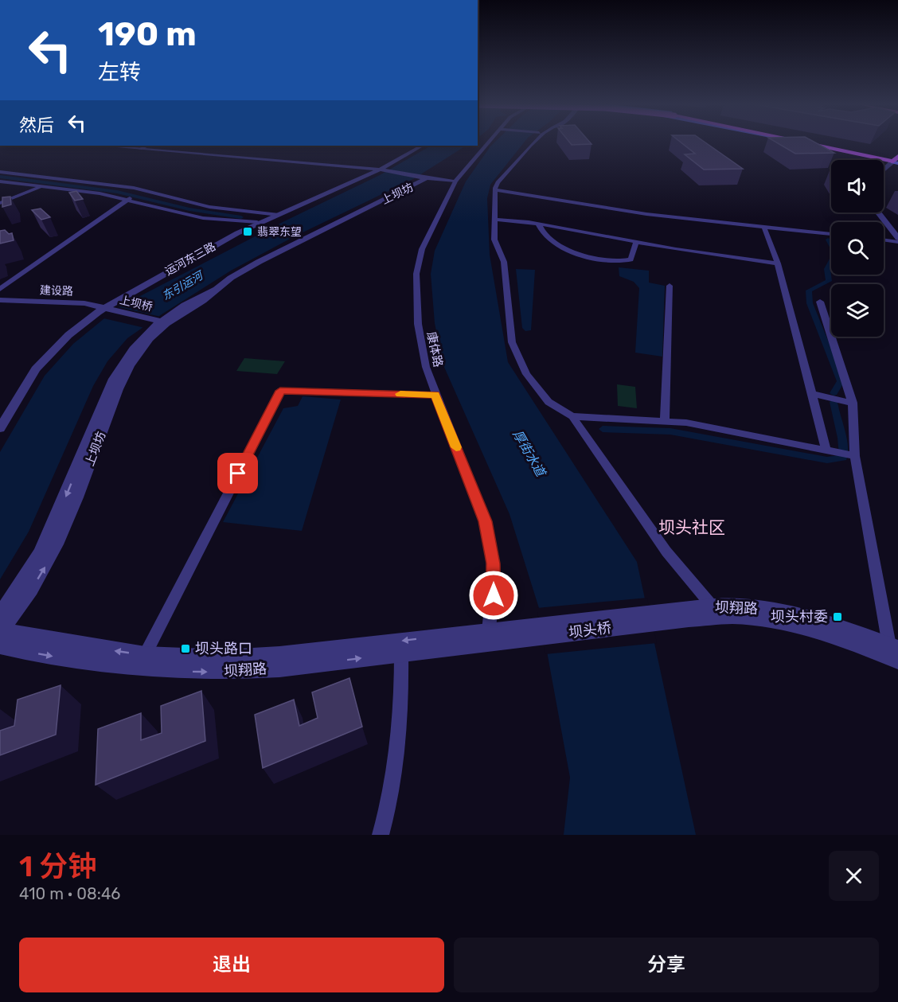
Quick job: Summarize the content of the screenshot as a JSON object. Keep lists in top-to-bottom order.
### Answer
{
  "streets": {
    "street": [
      "上坝坊",
      "运河东三路",
      "建设路",
      "上坝桥",
      "康体路",
      "坝翔路",
      "坝头桥"
    ]
  },
  "crossings": [
    ["上坝坊", "上坝桥"],
    ["上坝坊", "坝翔路"],
    ["运河东三路", "建设路"],
    ["运河东三路", "上坝桥"],
    ["建设路", "上坝桥"],
    ["康体路", "坝翔路"],
    ["康体路", "坝头桥"],
    ["坝翔路", "坝头桥"]
  ],
  "districts": ["坝头社区"],
  "water": ["东引运河", "厚街水道"],
  "places": {
    "transit": ["翡翠东望", "坝头村委", "坝头路口"]
  },
  "page": {
    "turn": ["190 m", "左转"],
    "then": "然后",
    "heading": ["1 分钟", "410 m · 08:46"],
    "buttons": ["退出", "分享"]
  }
}
